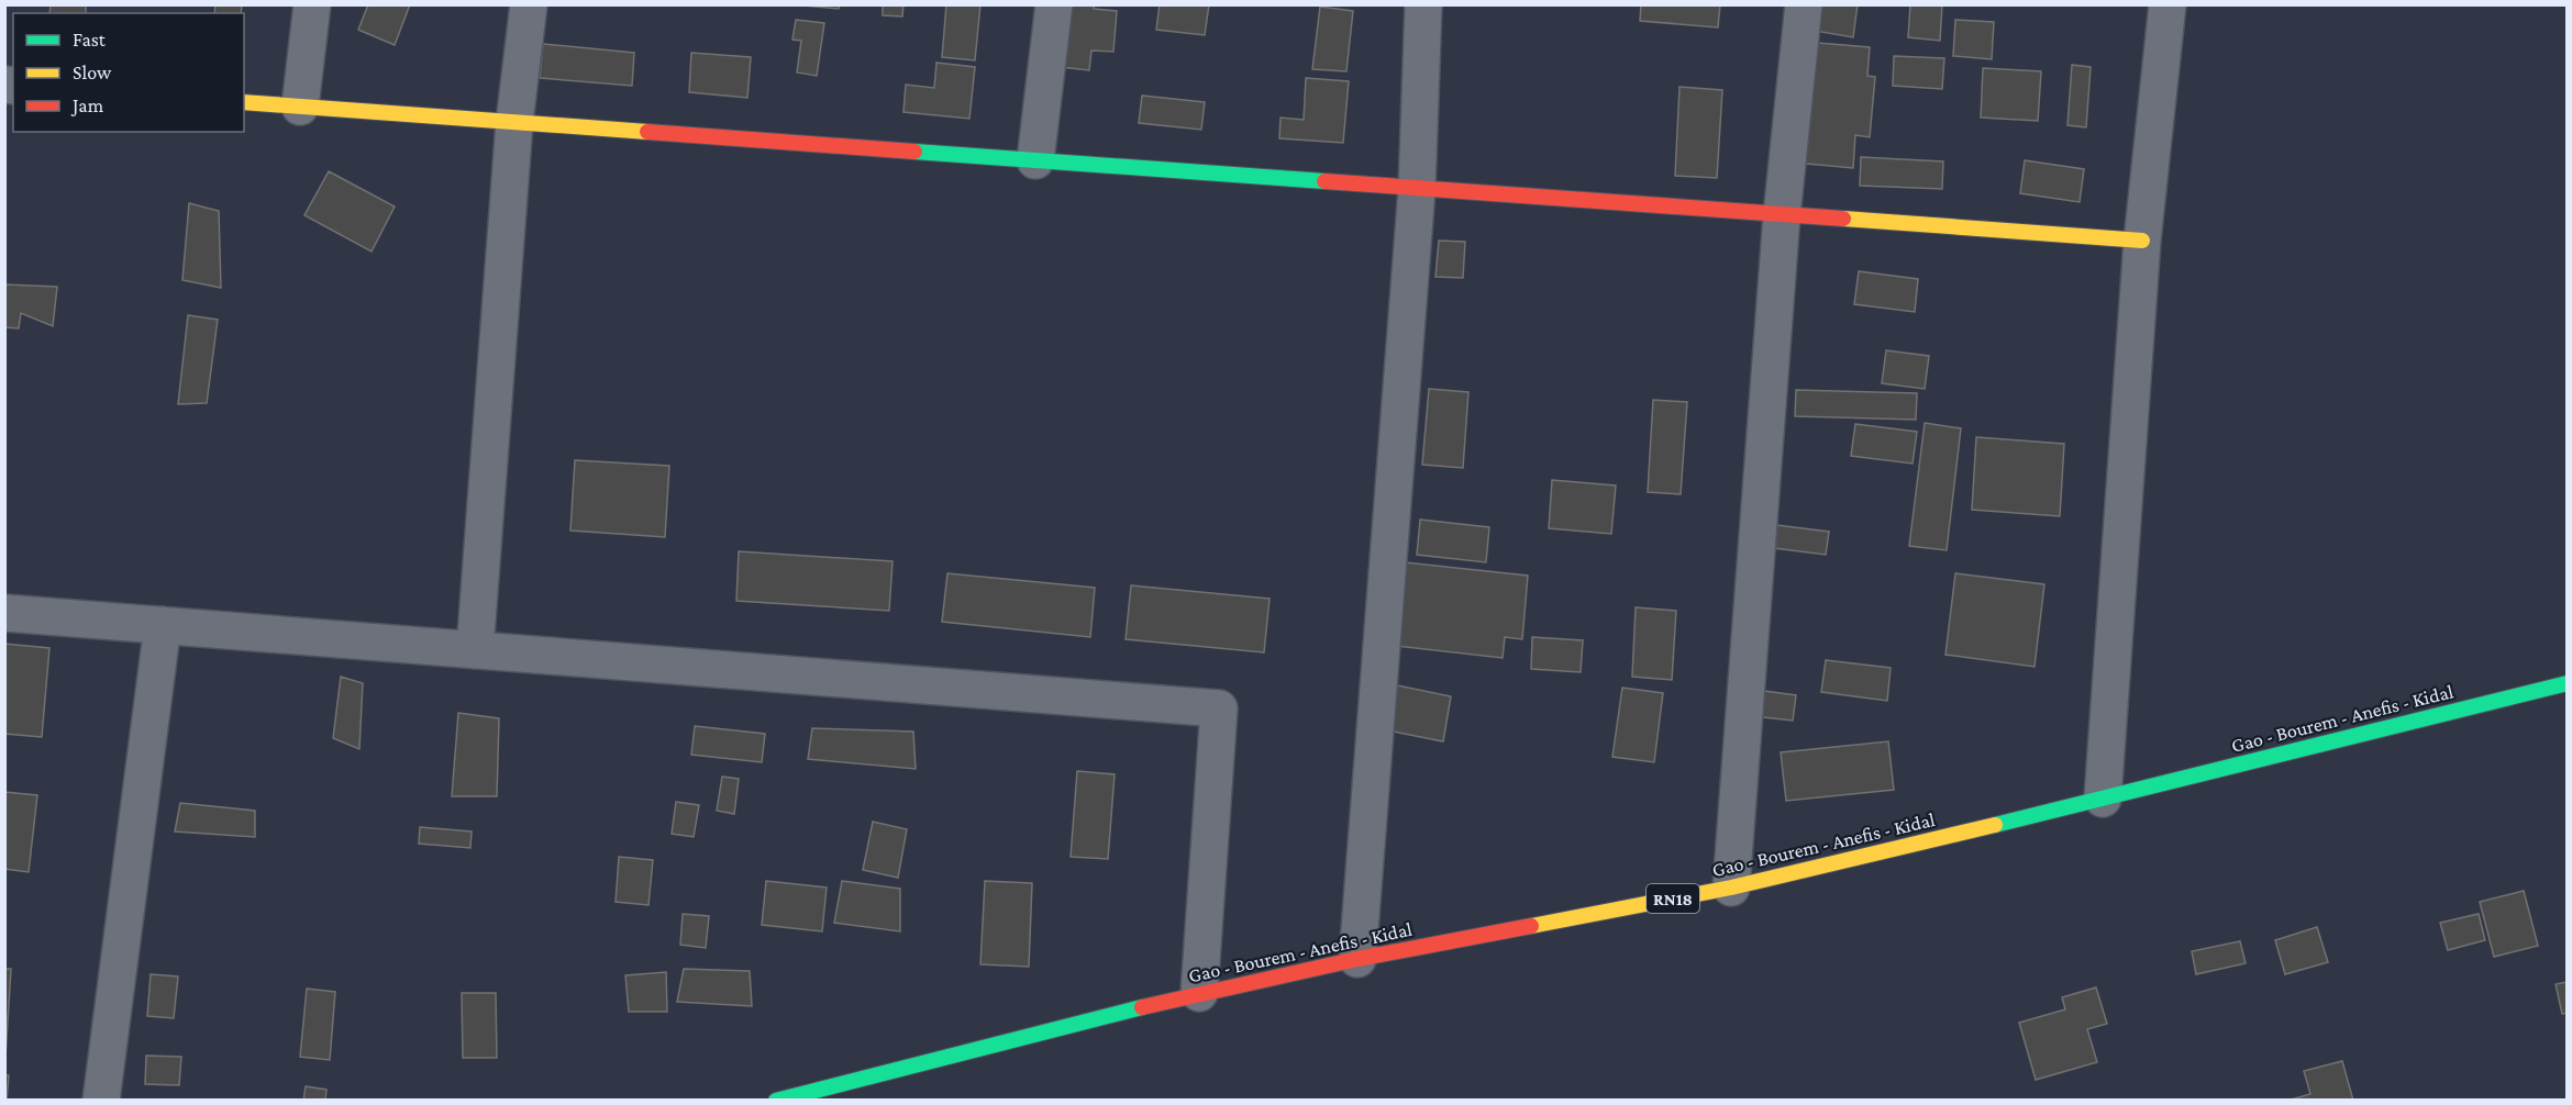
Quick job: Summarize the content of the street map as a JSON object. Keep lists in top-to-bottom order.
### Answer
{
  "streets": {
    "street": ["Gao - Bourem - Anefis - Kidal", "RN18"]
  },
  "legend": ["Fast", "Slow", "Jam"]
}
